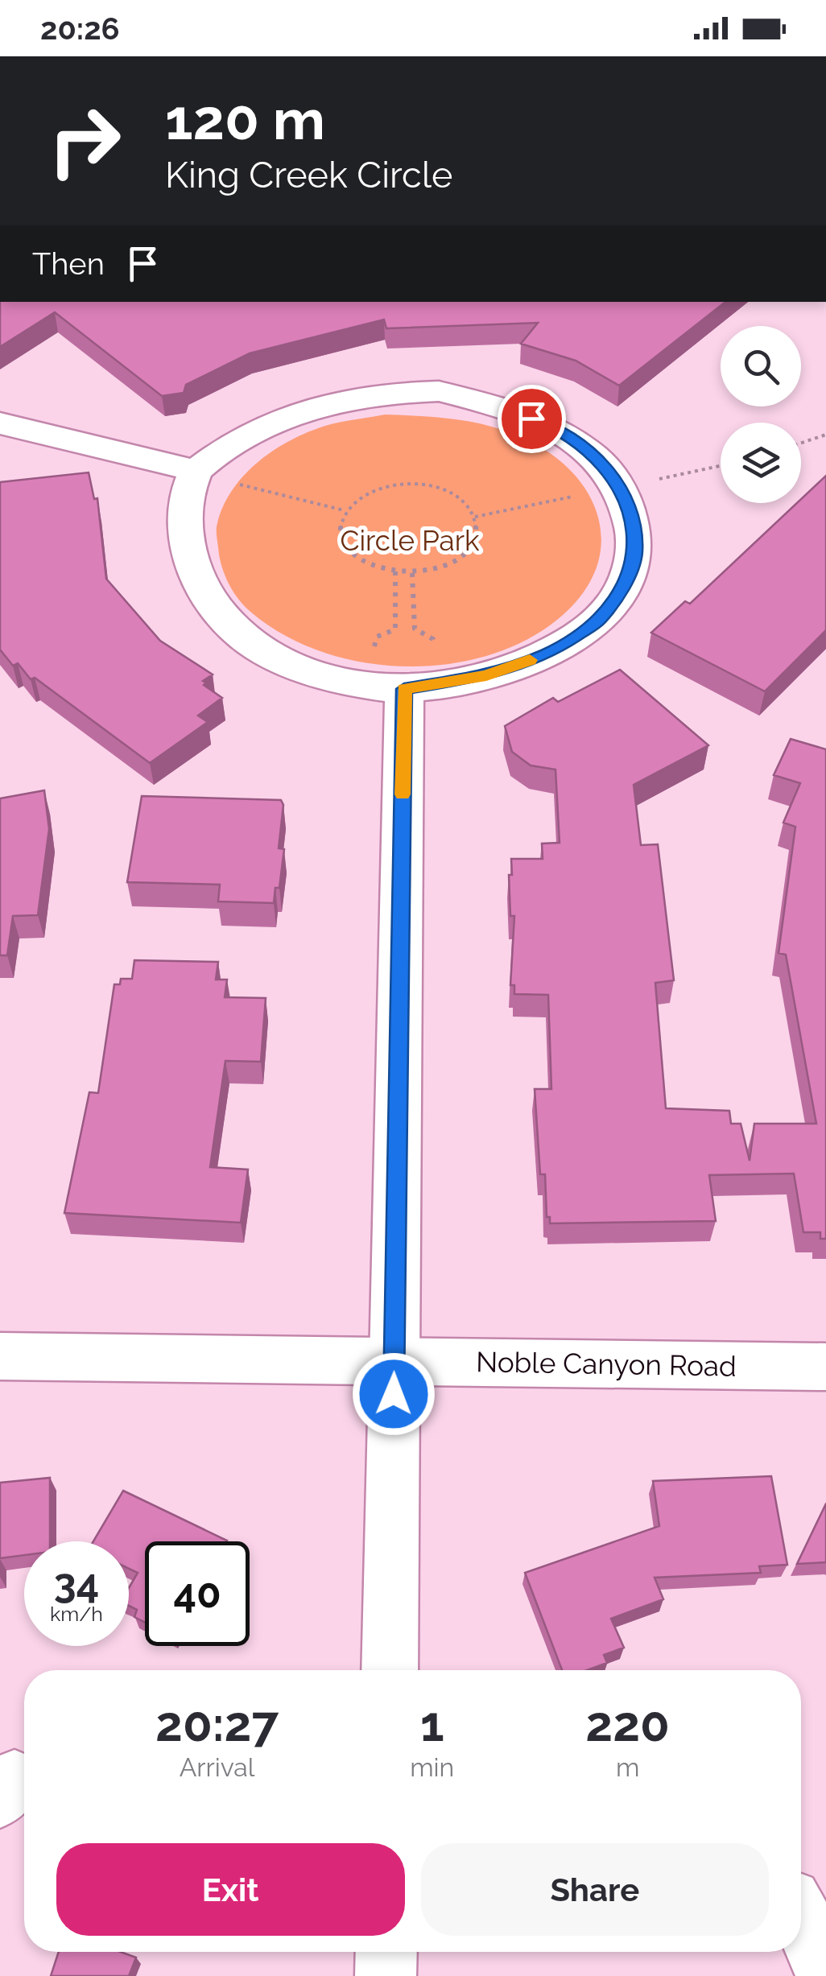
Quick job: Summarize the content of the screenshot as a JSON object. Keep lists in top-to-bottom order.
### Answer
{
  "streets": {
    "street": ["Noble Canyon Road"]
  },
  "parks": ["Circle Park"],
  "page": {
    "status": "20:26",
    "turn": ["120 m", "King Creek Circle"],
    "then": "Then",
    "speed": "34 km/h",
    "limit": "40",
    "eta": [
      "20:27",
      "Arrival",
      "1",
      "min",
      "220",
      "m"
    ],
    "buttons": ["Exit", "Share"]
  }
}
